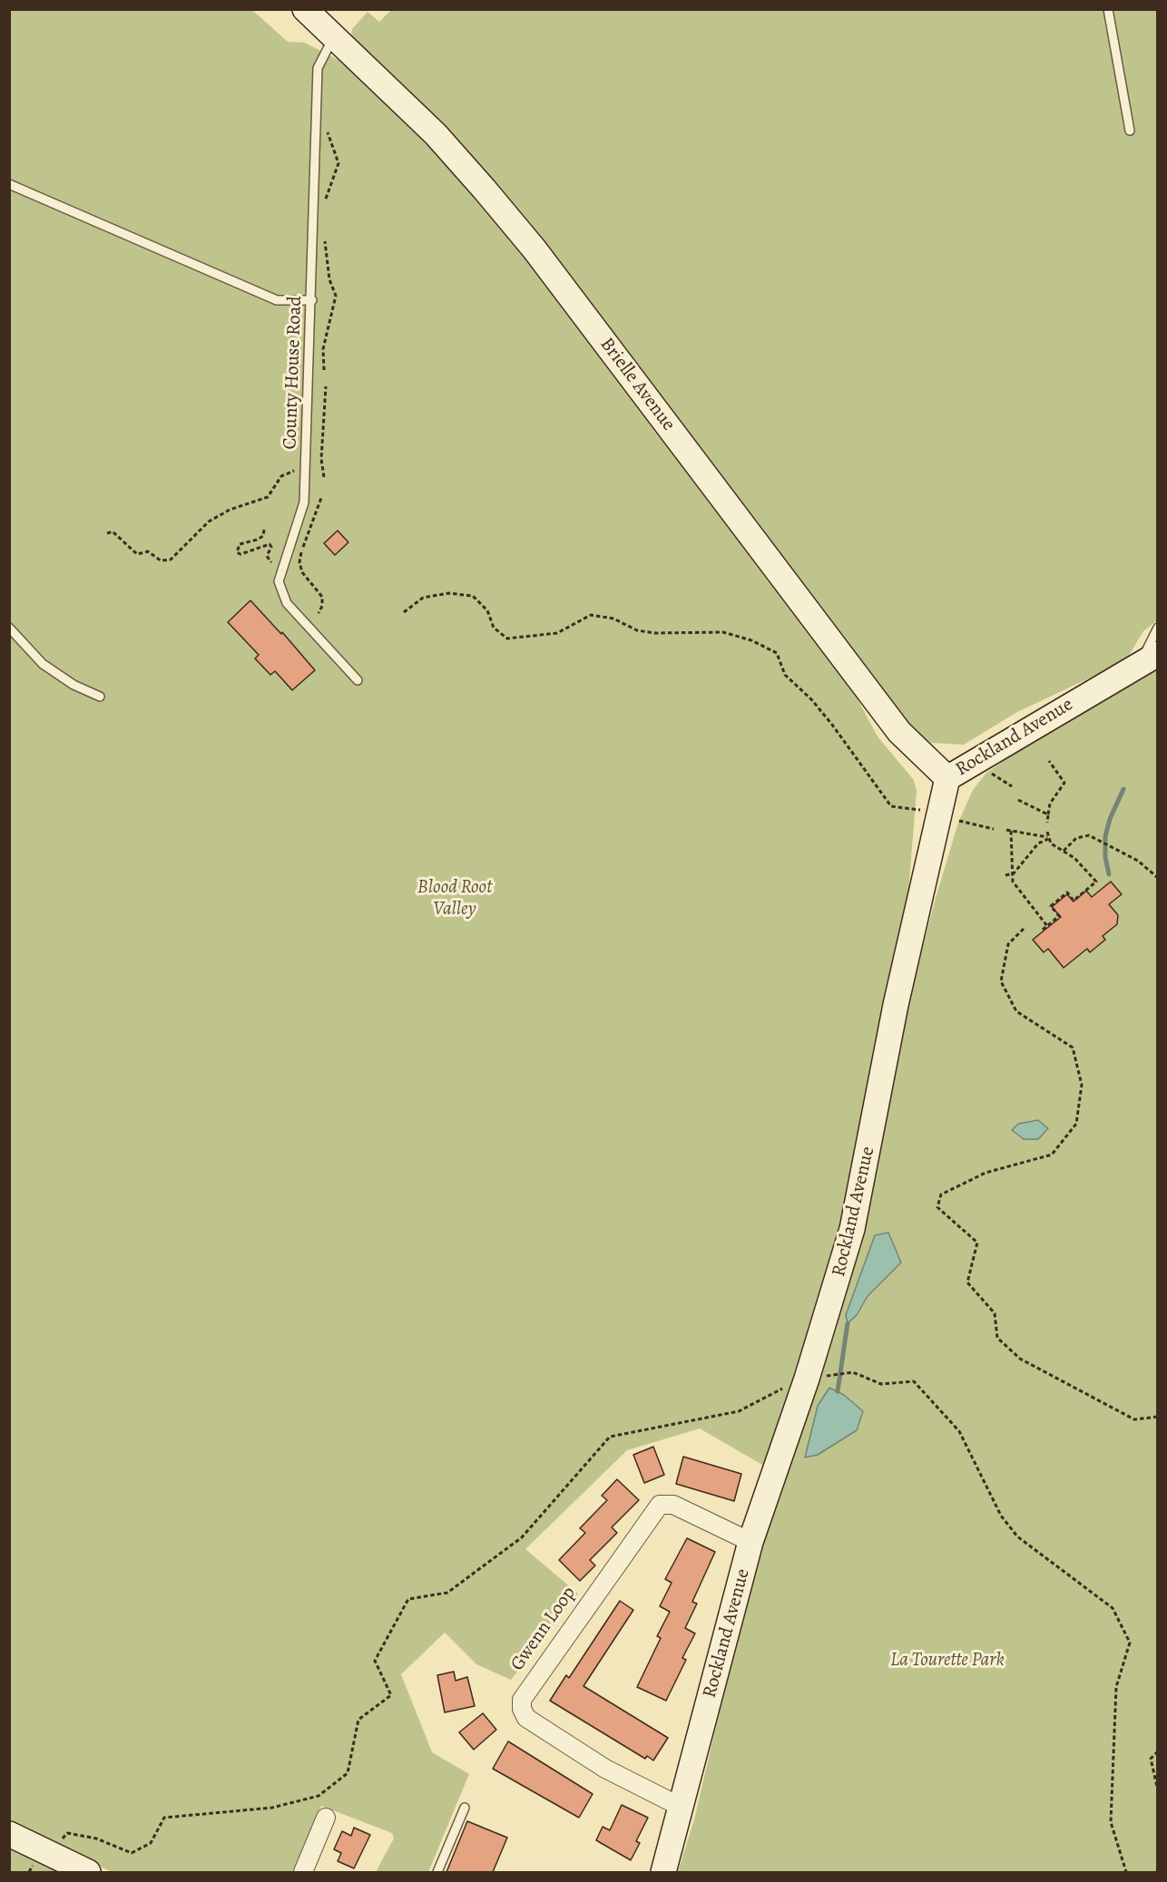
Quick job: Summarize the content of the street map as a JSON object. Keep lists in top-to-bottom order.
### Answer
{
  "streets": {
    "street": ["Brielle Avenue", "Rockland Avenue", "Gwenn Loop"],
    "lane": ["County House Road"]
  },
  "crossings": [
    ["County House Road", "Brielle Avenue"],
    ["Brielle Avenue", "Rockland Avenue"],
    ["Rockland Avenue", "Gwenn Loop"]
  ],
  "parks": ["Blood Root Valley", "La Tourette Park"]
}
